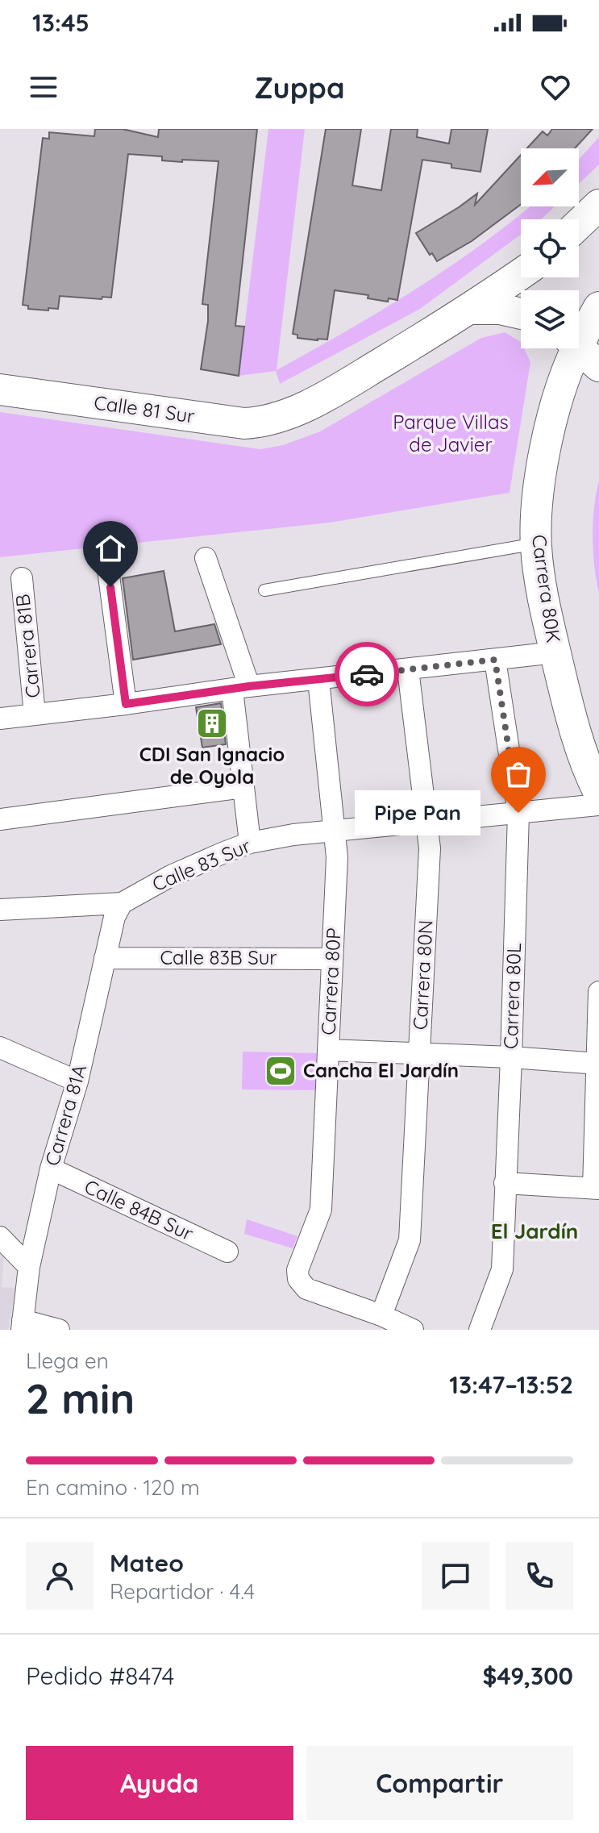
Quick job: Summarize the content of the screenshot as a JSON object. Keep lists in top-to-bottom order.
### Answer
{
  "streets": {
    "street": [
      "Calle 81 Sur",
      "Carrera 80K",
      "Carrera 81B",
      "Calle 83 Sur",
      "Calle 83B Sur",
      "Carrera 80N",
      "Carrera 80P",
      "Carrera 80L",
      "Carrera 81A",
      "Calle 84B Sur"
    ]
  },
  "crossings": [
    ["Calle 83 Sur", "Carrera 80N"],
    ["Calle 83 Sur", "Carrera 80P"],
    ["Calle 83 Sur", "Carrera 80L"],
    ["Calle 83 Sur", "Carrera 81A"],
    ["Calle 83B Sur", "Carrera 80P"],
    ["Calle 83B Sur", "Carrera 81A"],
    ["Carrera 80N", "Carrera 80P"],
    ["Carrera 81A", "Calle 84B Sur"]
  ],
  "districts": ["El Jardín"],
  "parks": ["Parque Villas de Javier"],
  "places": {
    "building": ["CDI San Ignacio de Oyola"],
    "other": ["Pipe Pan"],
    "sports": ["Cancha El Jardín"]
  },
  "north": "bottom left",
  "page": {
    "status": "13:45",
    "header": "Zuppa",
    "bubble": "Pipe Pan",
    "heading": ["2 min", "Llega en", "13:47–13:52"],
    "panel": [
      "Mateo",
      "Repartidor · 4.4",
      "Pedido #8474",
      "$49,300"
    ],
    "bar": "En camino · 120 m",
    "buttons": ["Ayuda", "Compartir"]
  }
}
